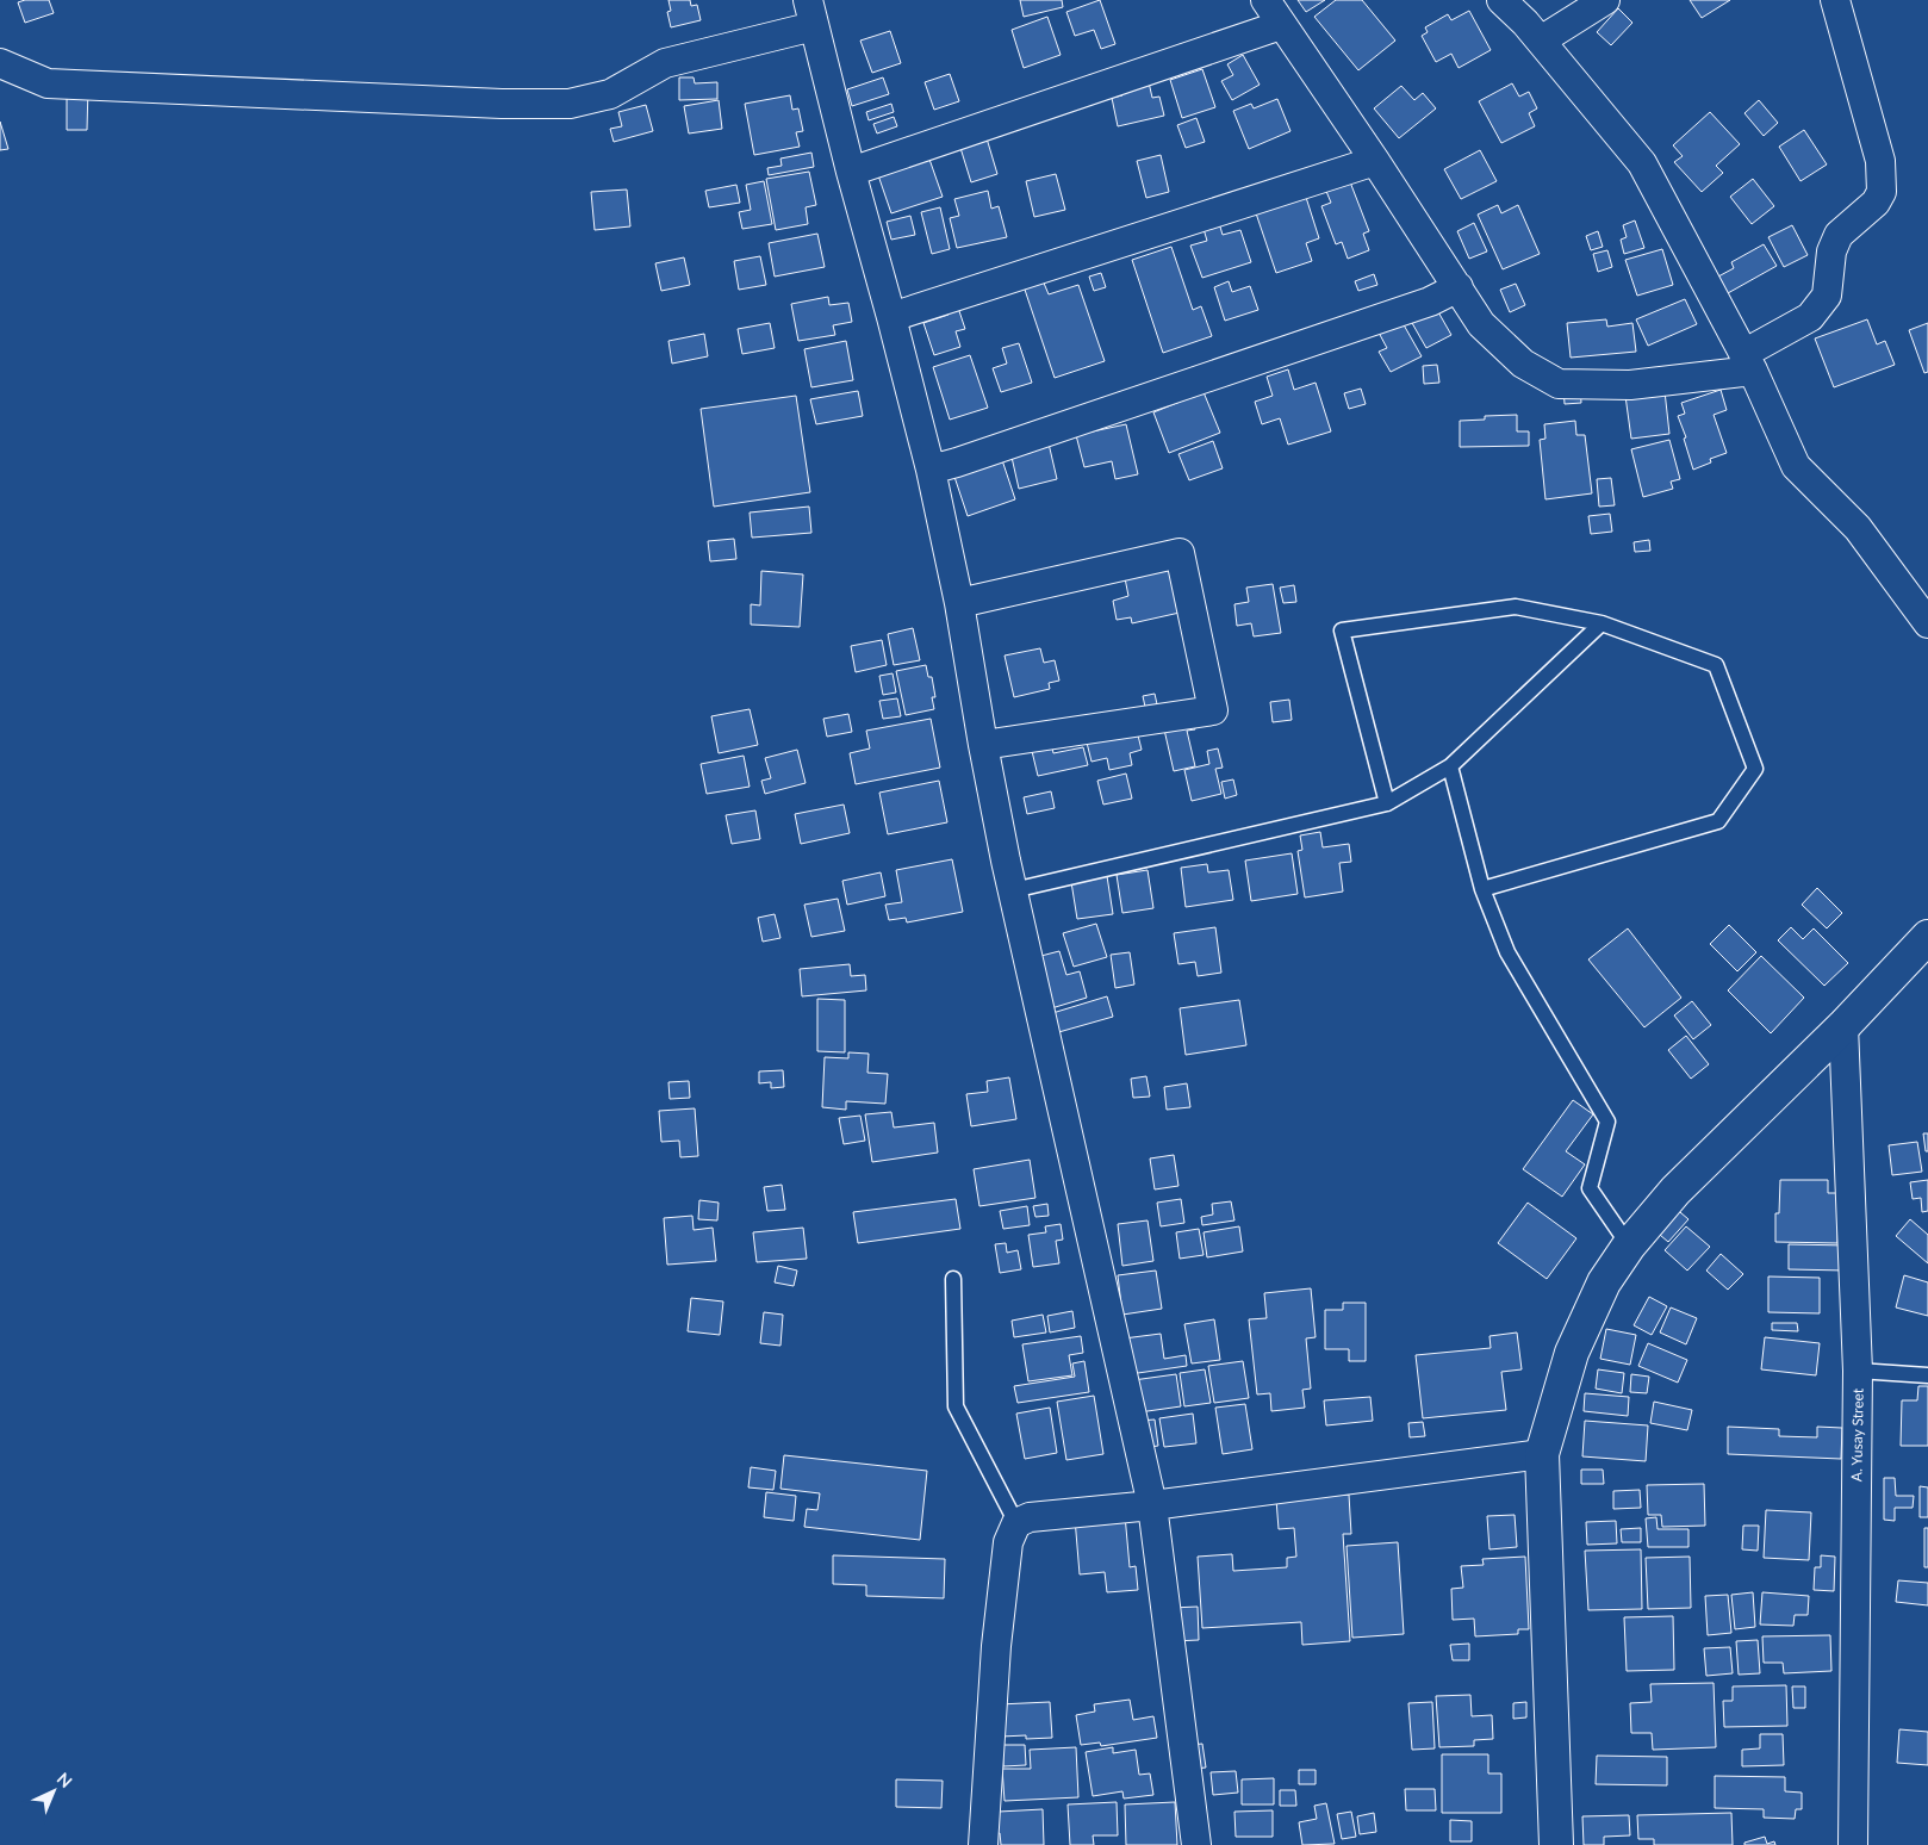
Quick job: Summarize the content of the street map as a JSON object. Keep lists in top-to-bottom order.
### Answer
{
  "streets": {
    "street": ["A. Yusay Street"]
  },
  "north": "top right"
}
